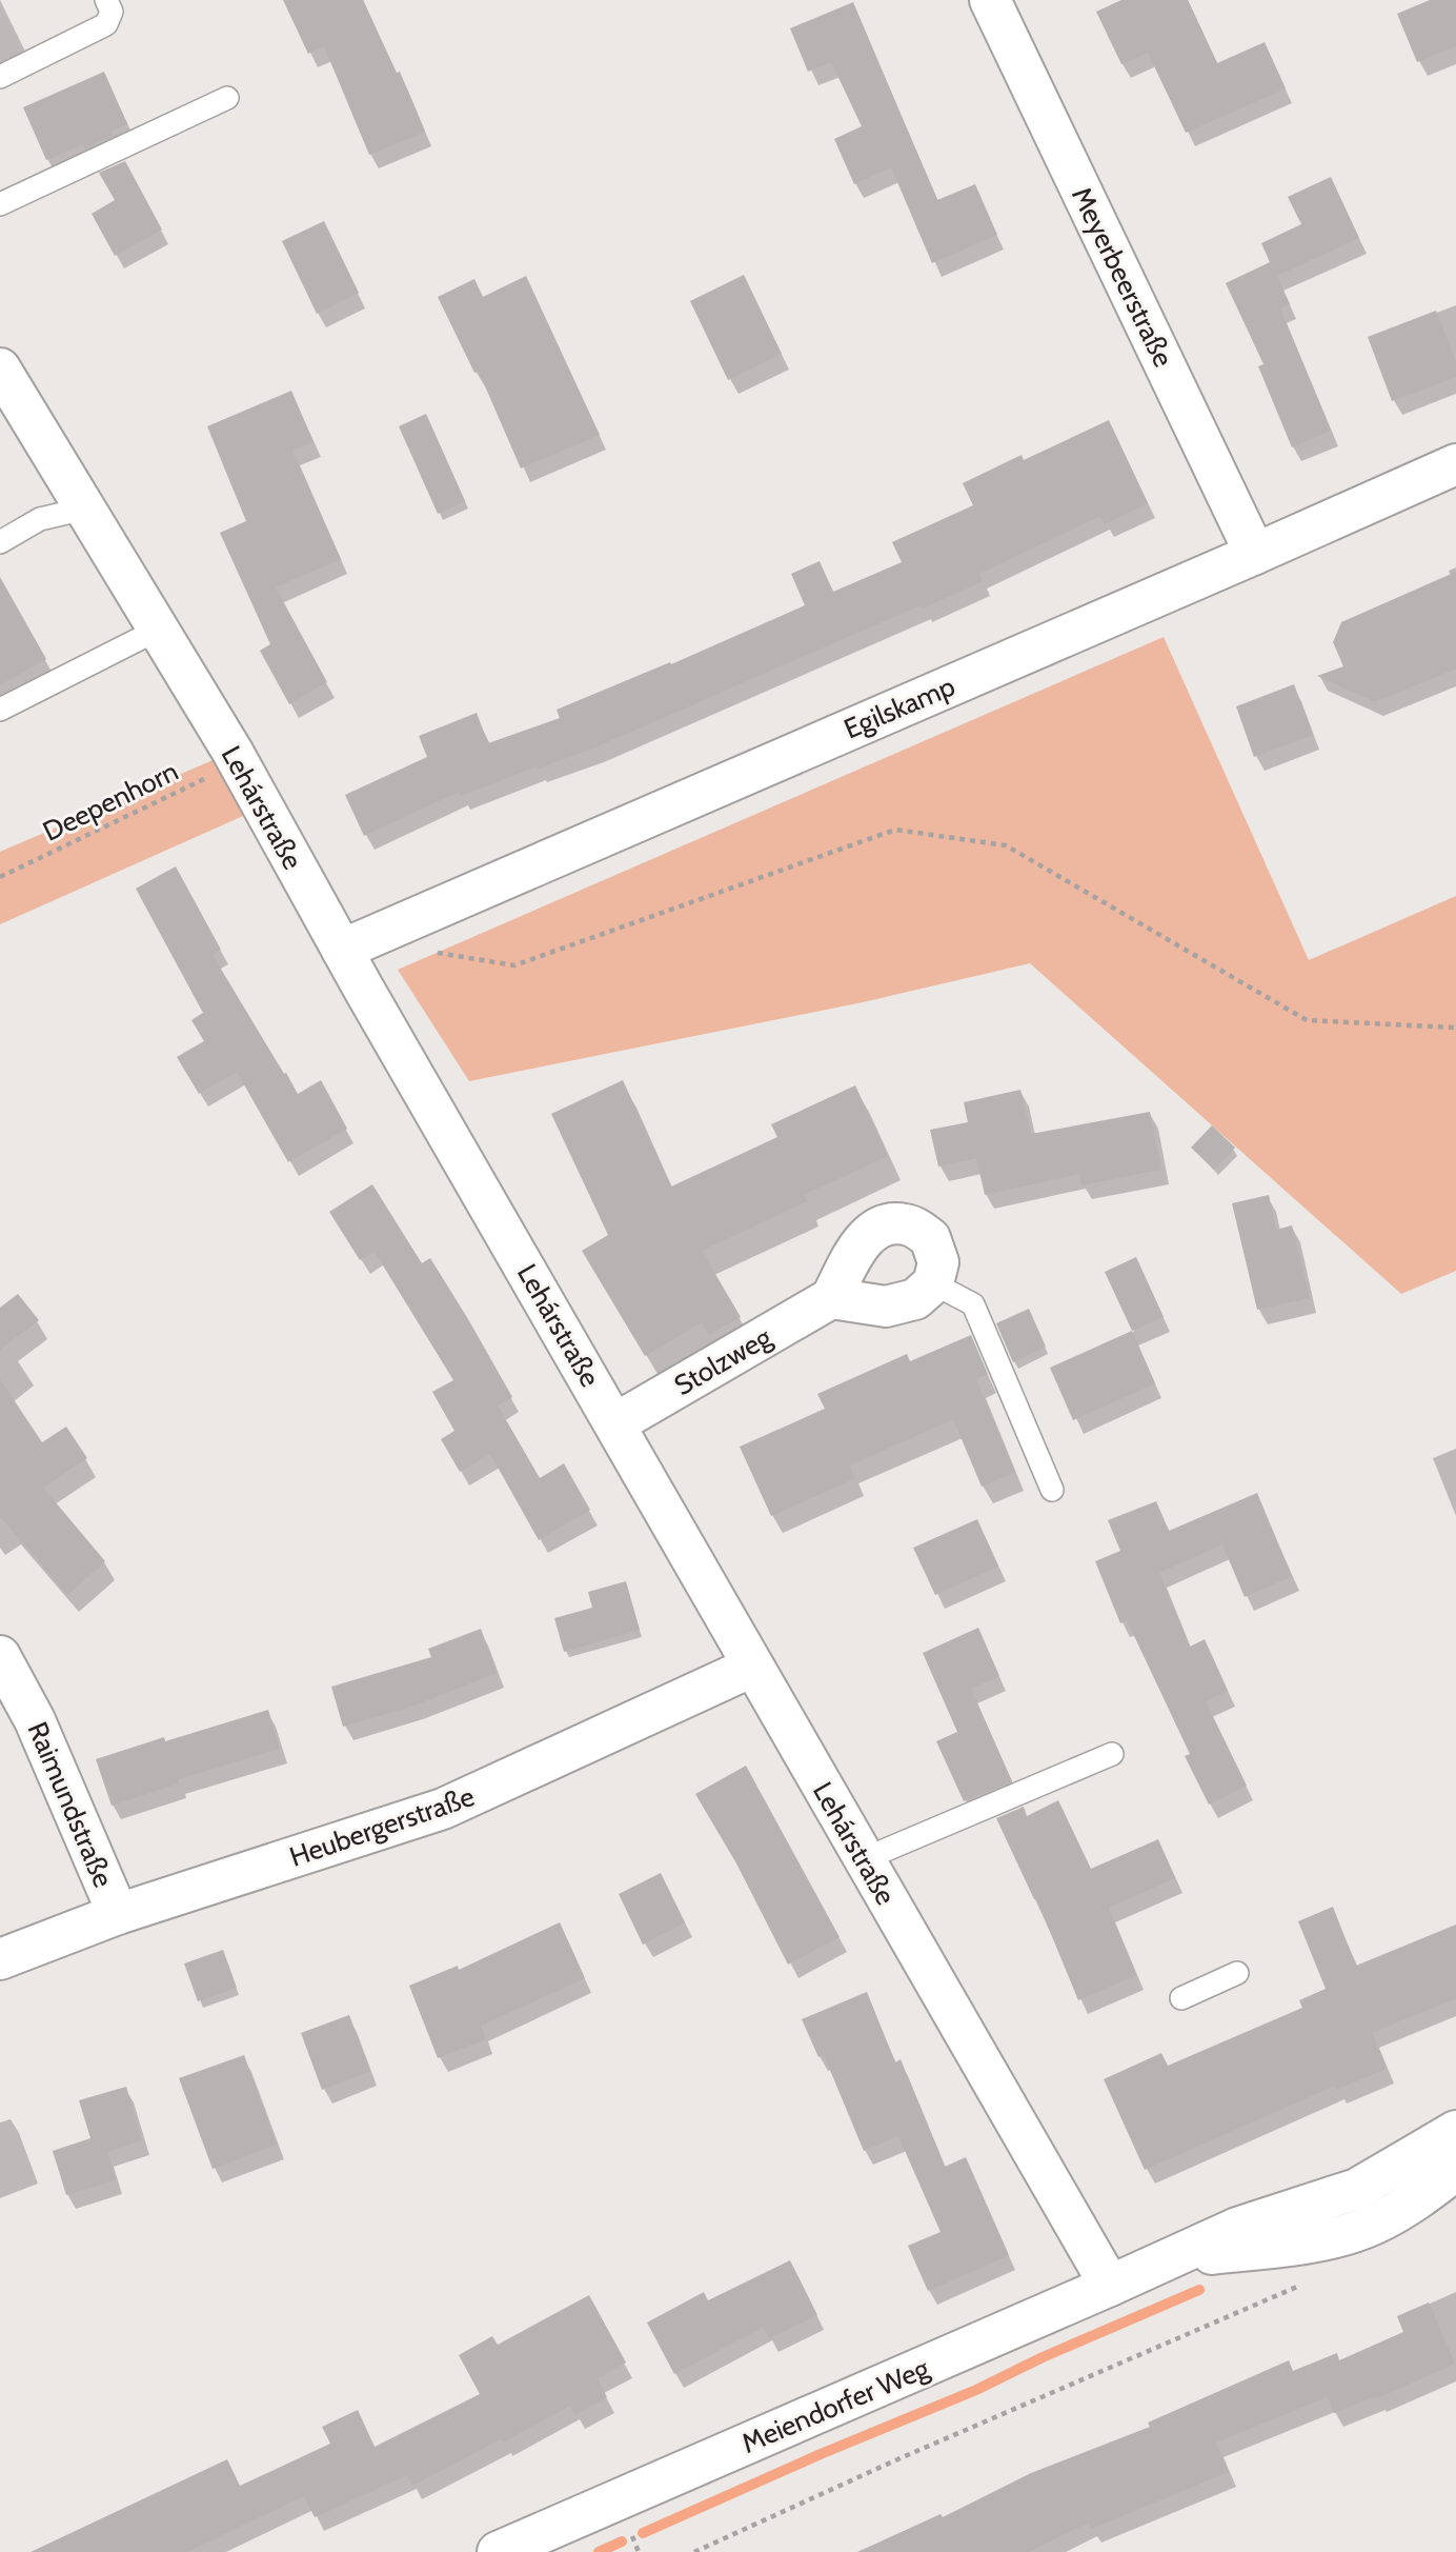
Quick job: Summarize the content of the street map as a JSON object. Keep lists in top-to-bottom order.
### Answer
{
  "streets": {
    "street": [
      "Meyerbeerstraße",
      "Egilskamp",
      "Lehárstraße",
      "Stolzweg",
      "Raimundstraße",
      "Heubergerstraße",
      "Meiendorfer Weg"
    ],
    "path": ["Deepenhorn"]
  },
  "crossings": [
    ["Meyerbeerstraße", "Egilskamp"],
    ["Egilskamp", "Lehárstraße"],
    ["Deepenhorn", "Lehárstraße"],
    ["Lehárstraße", "Stolzweg"],
    ["Lehárstraße", "Heubergerstraße"],
    ["Lehárstraße", "Meiendorfer Weg"],
    ["Raimundstraße", "Heubergerstraße"]
  ]
}
